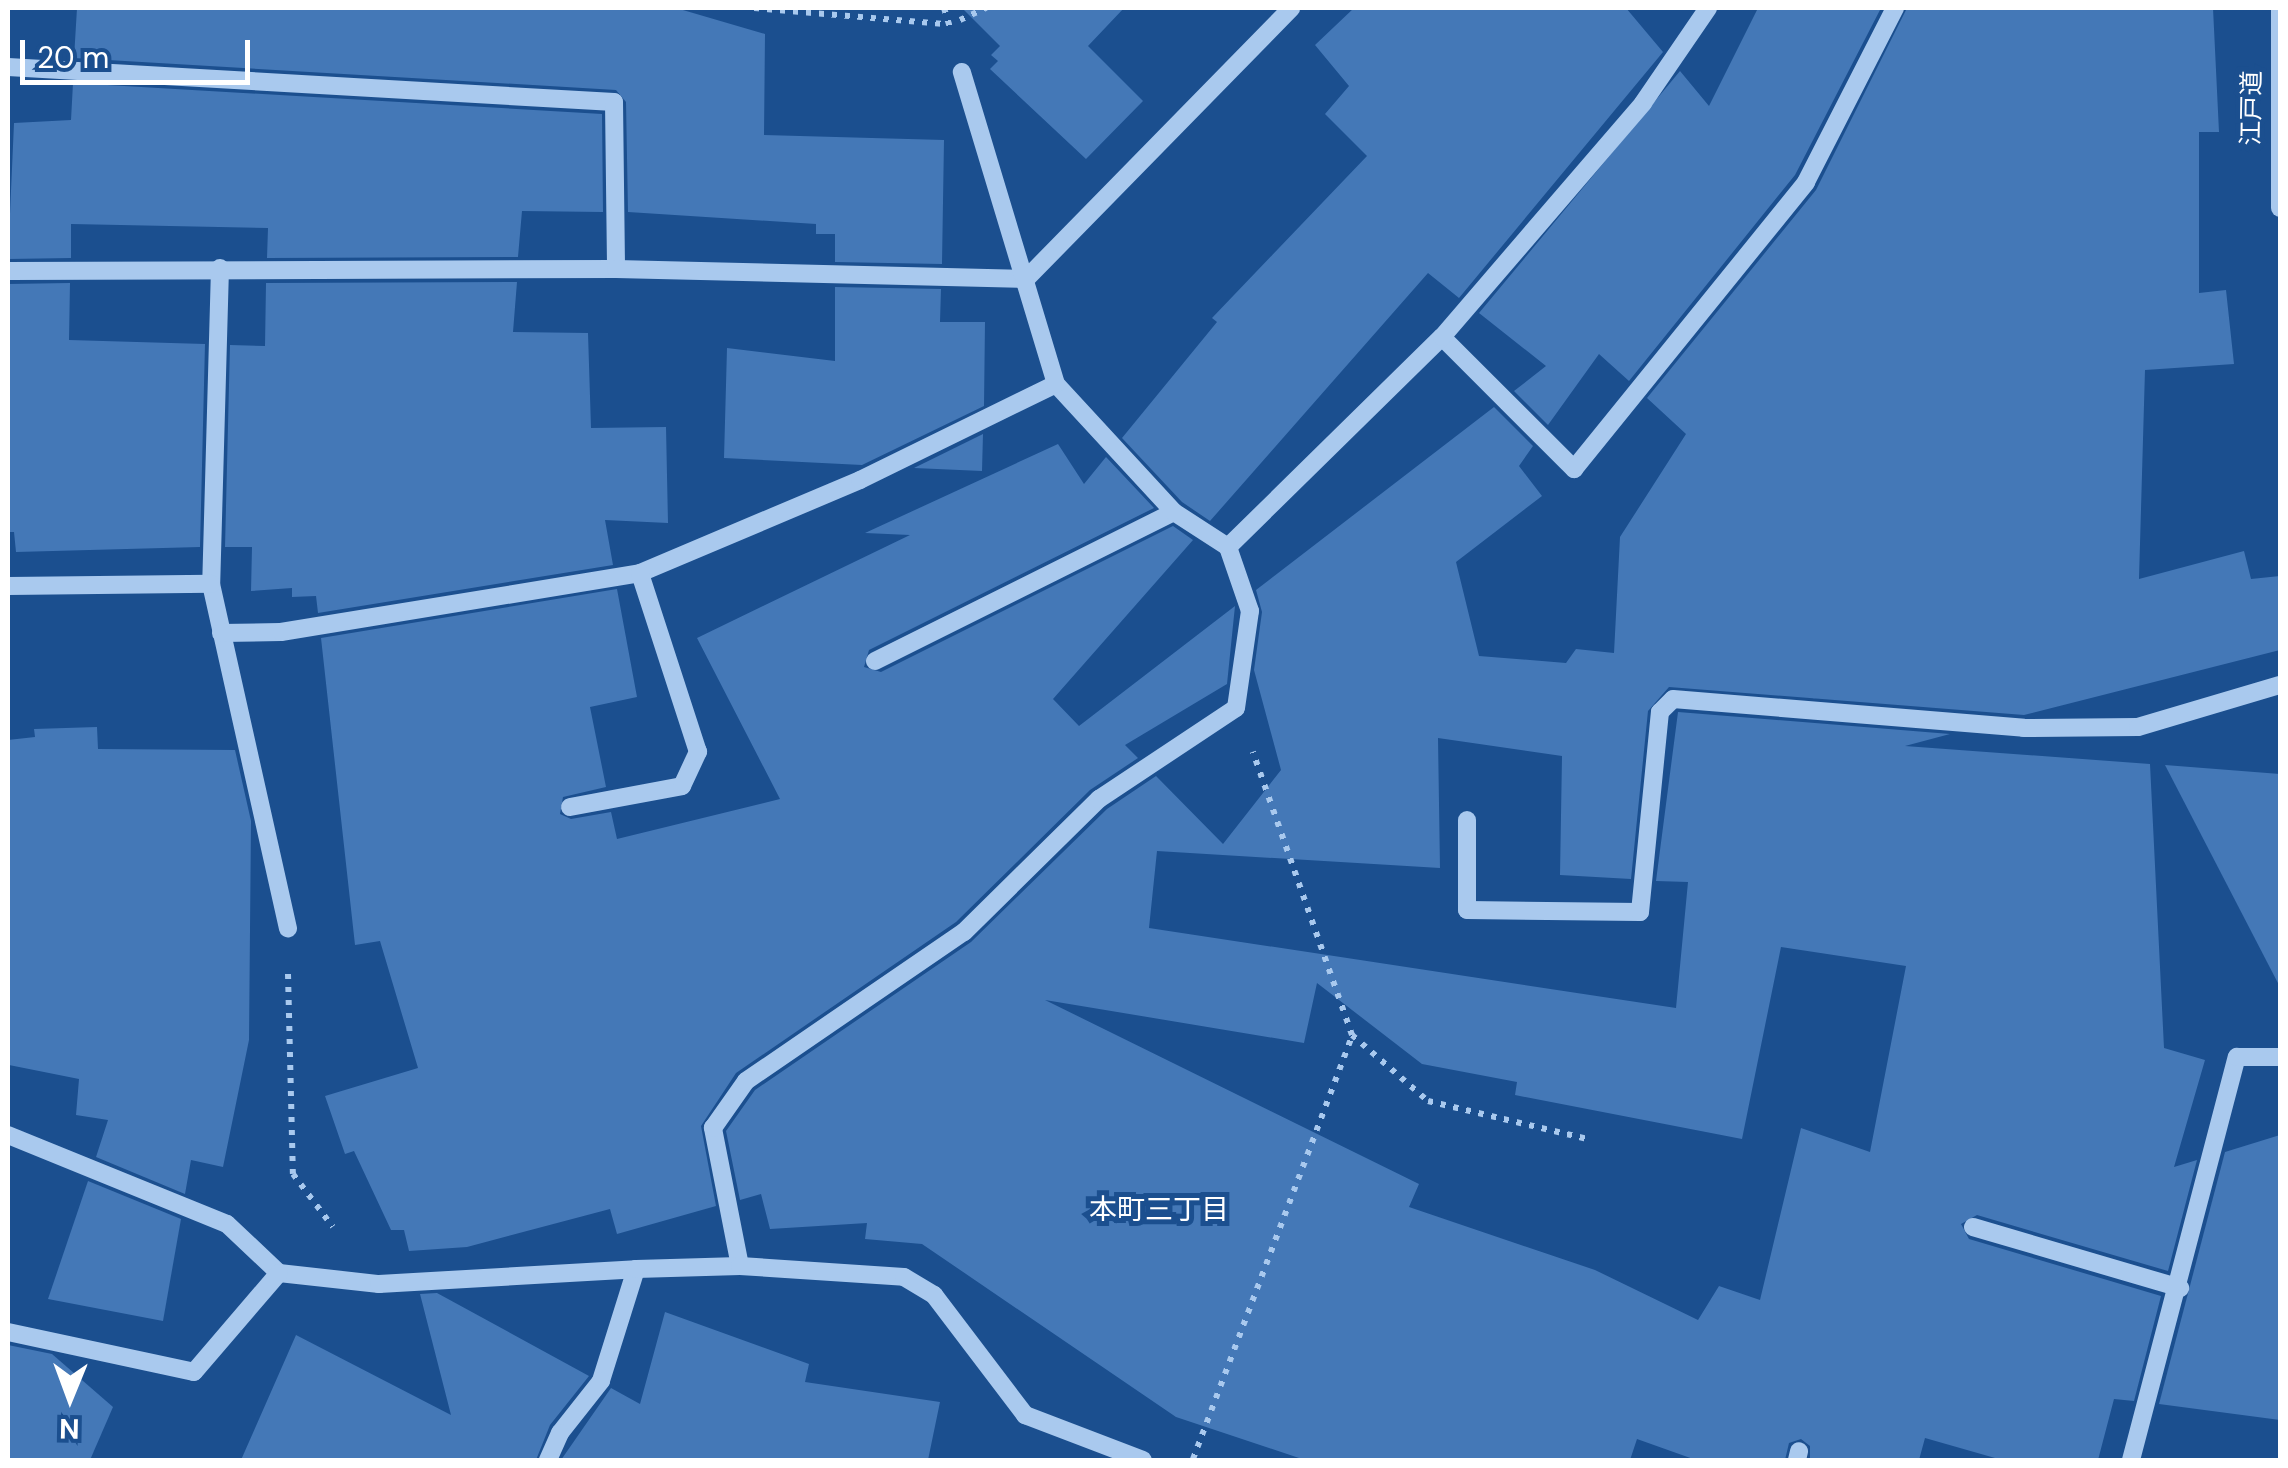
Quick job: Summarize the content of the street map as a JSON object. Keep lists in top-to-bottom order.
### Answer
{
  "streets": {
    "street": ["江戸道"]
  },
  "districts": ["本町三丁目"],
  "scale_bar": "20 m",
  "north": "bottom"
}
